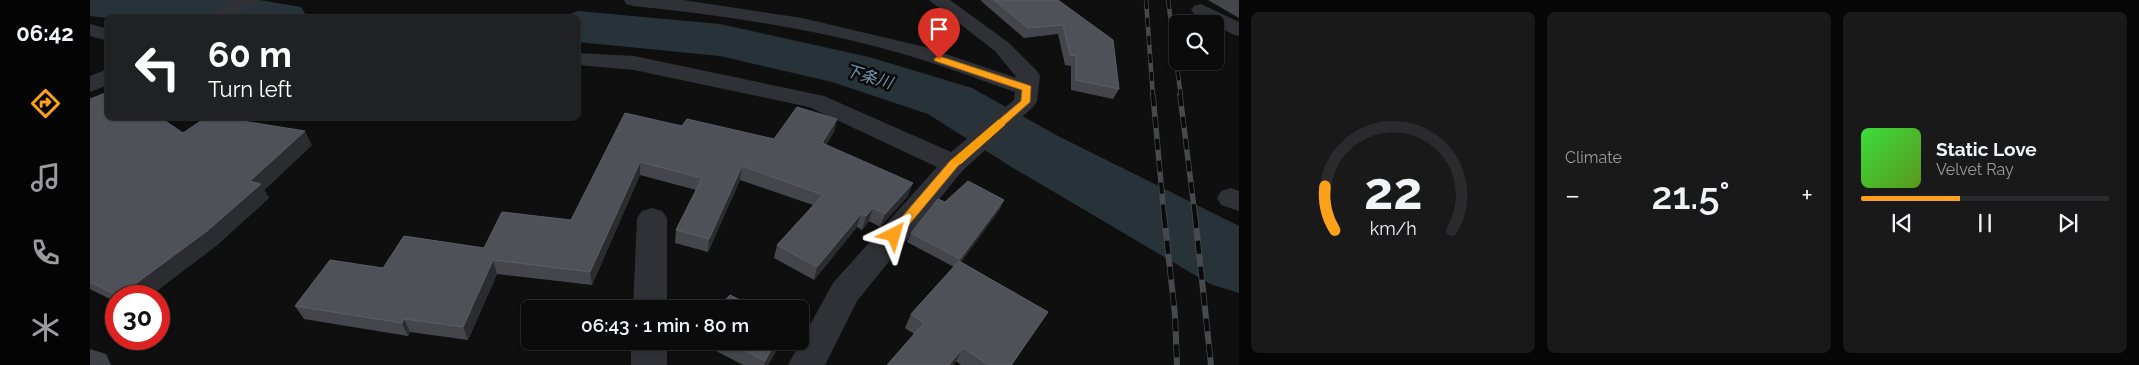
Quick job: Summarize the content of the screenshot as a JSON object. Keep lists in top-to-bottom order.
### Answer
{
  "water": ["下条川"],
  "page": {
    "tabs": "06:42",
    "tile": "Climate",
    "turn": ["60 m", "Turn left"],
    "song": ["Static Love", "Velvet Ray"],
    "heat": ["−", "21.5°", "+"],
    "limit": "30",
    "trip": "06:43 · 1 min · 80 m",
    "gauge": ["22", "km/h"]
  }
}
